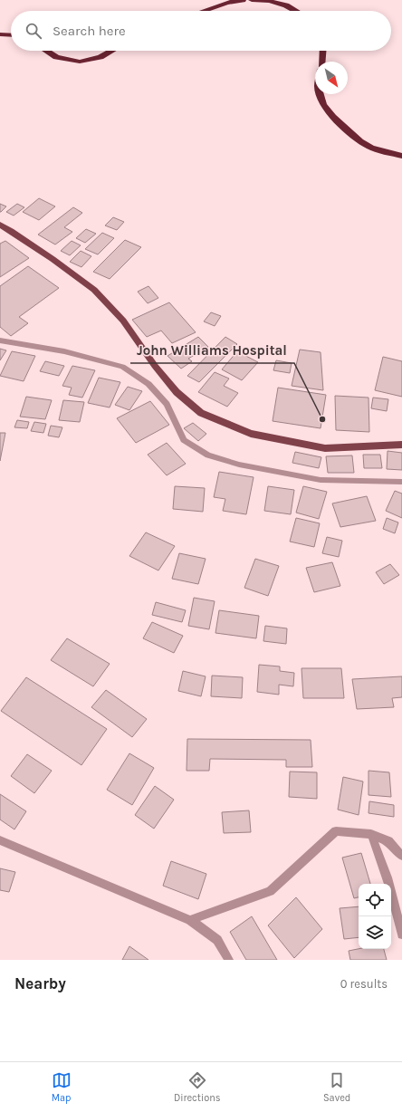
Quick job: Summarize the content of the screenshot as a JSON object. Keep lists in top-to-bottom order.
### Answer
{
  "places": ["John Williams Hospital"],
  "north": "bottom right",
  "page": {
    "search": "Search here",
    "heading": ["Nearby", "0 results"],
    "nav": ["Map", "Directions", "Saved"]
  }
}
